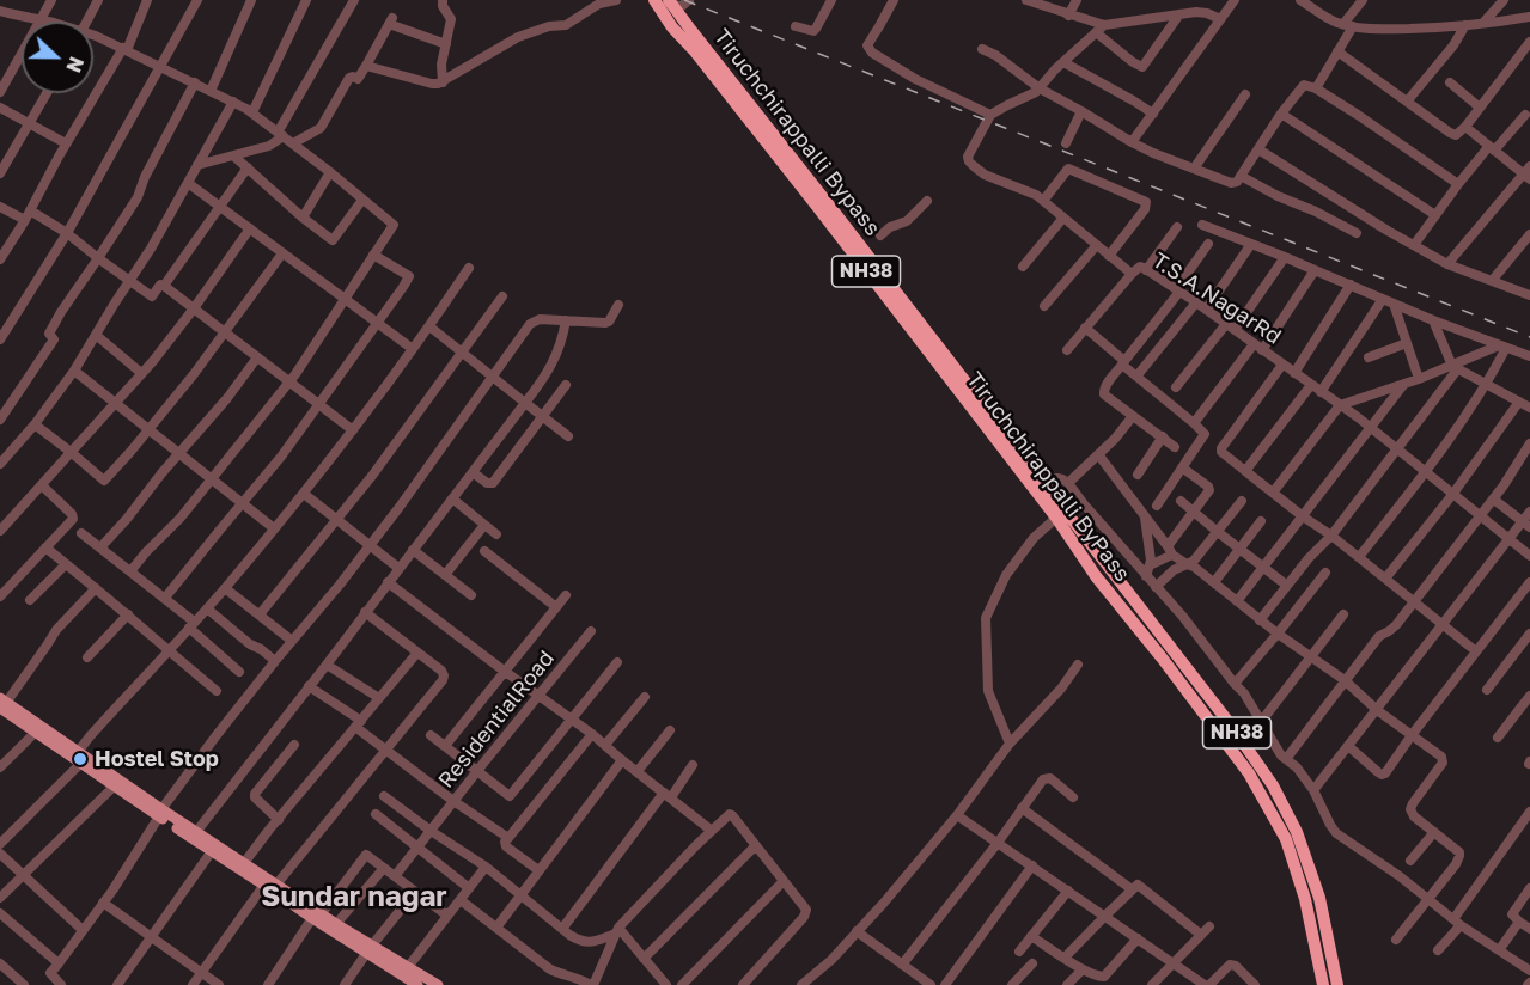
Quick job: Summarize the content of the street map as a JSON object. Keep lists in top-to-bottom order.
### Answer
{
  "streets": {
    "highway": ["Tiruchchirappalli Bypass", "NH38", "Tiruchchirappalli ByPass"],
    "street": ["T.S.A.NagarRd", "ResidentialRoad"]
  },
  "crossings": [
    ["Tiruchchirappalli Bypass", "Tiruchchirappalli ByPass"]
  ],
  "districts": ["Sundar nagar"],
  "places": ["Hostel Stop"],
  "north": "right"
}
